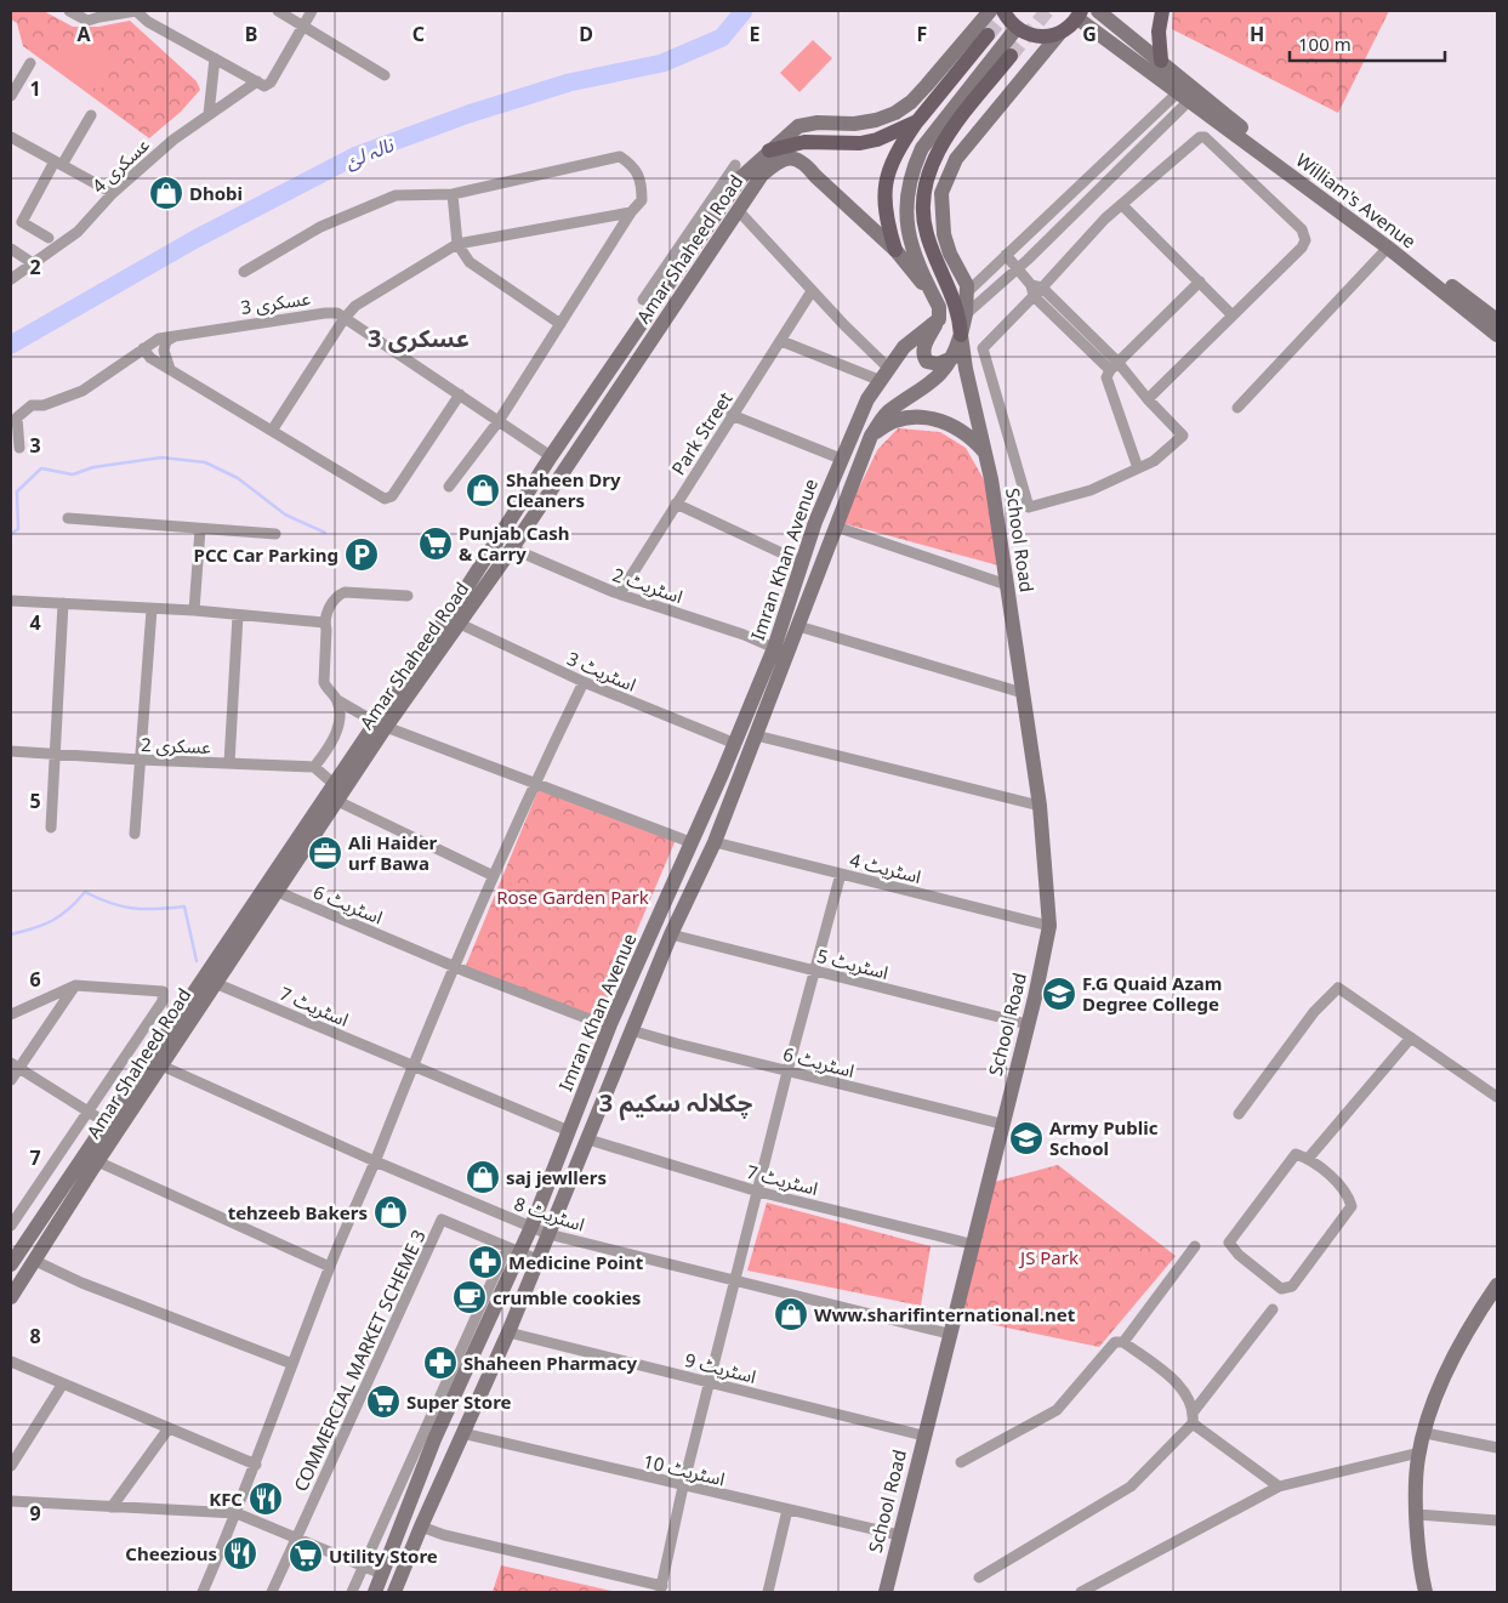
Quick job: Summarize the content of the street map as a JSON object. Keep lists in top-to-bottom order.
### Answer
{
  "streets": {
    "main road": [
      "William's Avenue",
      "Amar Shaheed Road",
      "School Road",
      "Imran Khan Avenue"
    ],
    "street": [
      "عسکری 4",
      "عسکری 3",
      "Park Street",
      "اسٹریٹ 2",
      "اسٹریٹ 3",
      "عسکری 2",
      "اسٹریٹ 4",
      "اسٹریٹ 6",
      "اسٹریٹ 5",
      "اسٹریٹ 7",
      "اسٹریٹ 8",
      "COMMERCIAL MARKET SCHEME 3",
      "اسٹریٹ 9",
      "اسٹریٹ 10"
    ]
  },
  "crossings": [
    ["Amar Shaheed Road", "عسکری 3"],
    ["Amar Shaheed Road", "اسٹریٹ 2"],
    ["Amar Shaheed Road", "اسٹریٹ 3"],
    ["Amar Shaheed Road", "اسٹریٹ 6"],
    ["Amar Shaheed Road", "اسٹریٹ 7"],
    ["Amar Shaheed Road", "اسٹریٹ 8"],
    ["Park Street", "اسٹریٹ 2"],
    ["School Road", "Imran Khan Avenue"],
    ["School Road", "اسٹریٹ 4"],
    ["School Road", "اسٹریٹ 6"],
    ["School Road", "اسٹریٹ 5"],
    ["School Road", "اسٹریٹ 7"],
    ["School Road", "اسٹریٹ 8"],
    ["School Road", "اسٹریٹ 9"],
    ["School Road", "اسٹریٹ 10"],
    ["Imran Khan Avenue", "اسٹریٹ 2"],
    ["Imran Khan Avenue", "اسٹریٹ 3"],
    ["Imran Khan Avenue", "اسٹریٹ 4"],
    ["Imran Khan Avenue", "اسٹریٹ 6"],
    ["Imran Khan Avenue", "اسٹریٹ 5"],
    ["Imran Khan Avenue", "اسٹریٹ 7"],
    ["Imran Khan Avenue", "اسٹریٹ 8"],
    ["Imran Khan Avenue", "COMMERCIAL MARKET SCHEME 3"],
    ["Imran Khan Avenue", "اسٹریٹ 9"],
    ["Imran Khan Avenue", "اسٹریٹ 10"]
  ],
  "districts": ["عسکری 3", "چکلالہ سکیم 3"],
  "water": ["نالہ لئ"],
  "parks": ["Rose Garden Park", "JS Park"],
  "places": {
    "shop": [
      "Dhobi",
      "Shaheen Dry Cleaners",
      "saj jewllers",
      "tehzeeb Bakers",
      "Www.sharifinternational.net"
    ],
    "supermarket": ["Punjab Cash & Carry", "Super Store", "Utility Store"],
    "parking": ["PCC Car Parking"],
    "office": ["Ali Haider urf Bawa"],
    "school or university": ["F.G Quaid Azam Degree College", "Army Public School"],
    "pharmacy": ["Medicine Point", "Shaheen Pharmacy"],
    "cafe": ["crumble cookies"],
    "restaurant": ["KFC", "Cheezious"]
  },
  "scale_bar": "100 m",
  "grid": {
    "columns": [
      "A",
      "B",
      "C",
      "D",
      "E",
      "F",
      "G",
      "H"
    ],
    "rows": [
      "1",
      "2",
      "3",
      "4",
      "5",
      "6",
      "7",
      "8",
      "9"
    ]
  }
}
